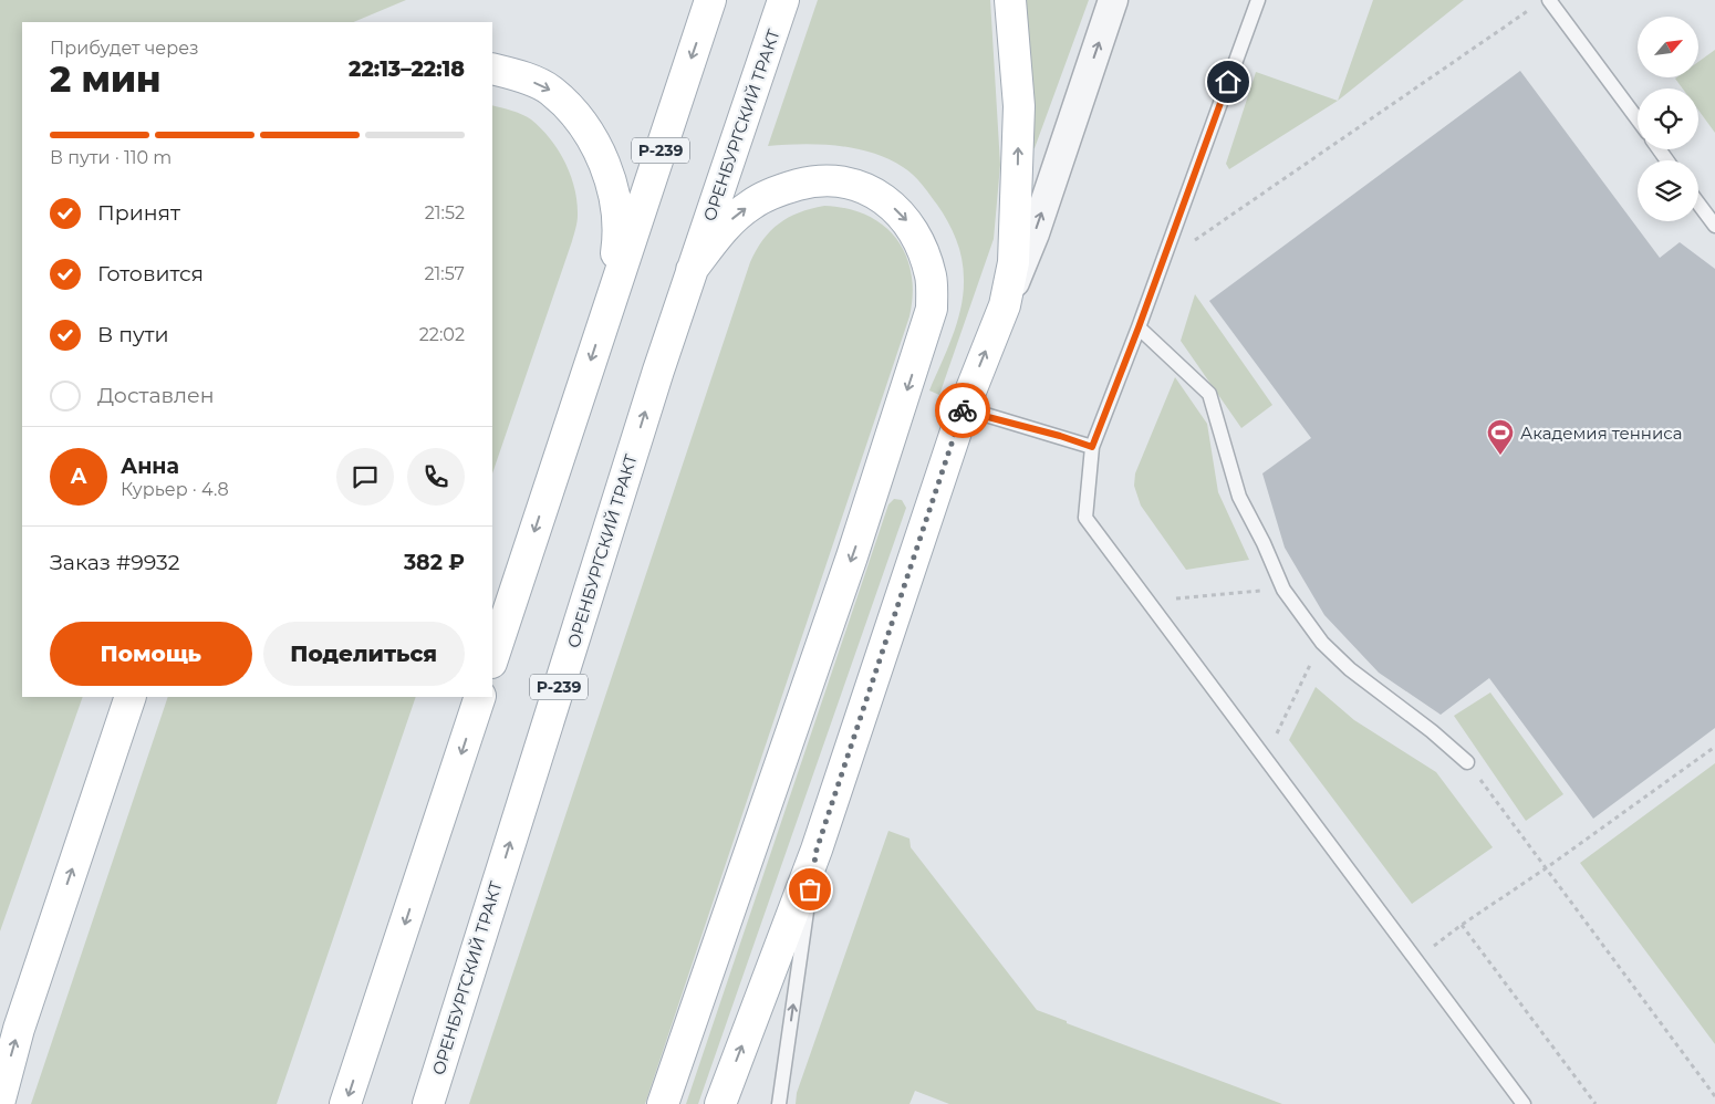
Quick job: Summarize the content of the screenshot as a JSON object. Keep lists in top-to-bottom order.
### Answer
{
  "streets": {
    "main road": ["ОРЕНБУРГСКИЙ ТРАКТ", "Р-239"]
  },
  "places": {
    "sports": ["Академия тенниса"]
  },
  "north": "top right",
  "page": {
    "heading": ["2 мин", "Прибудет через", "22:13–22:18"],
    "panel": [
      "Анна",
      "Курьер · 4.8",
      "Заказ #9932",
      "382 ₽"
    ],
    "bar": "В пути · 110 m",
    "list": [
      ["Принят", "21:52"],
      ["Готовится", "21:57"],
      ["В пути", "22:02"],
      "Доставлен"
    ],
    "round": "А",
    "buttons": ["Помощь", "Поделиться"]
  }
}
